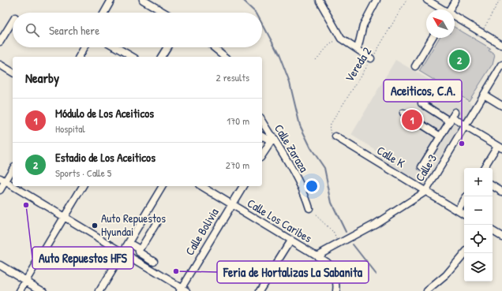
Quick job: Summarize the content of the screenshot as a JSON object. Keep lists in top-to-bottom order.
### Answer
{
  "streets": {
    "street": [
      "Calle Zaraza",
      "Calle K",
      "Calle 3",
      "Calle Los Caribes",
      "Calle Bolivia"
    ],
    "path": ["Vereda 2"]
  },
  "crossings": [
    ["Vereda 2", "Calle K"],
    ["Calle K", "Calle 3"],
    ["Calle 3", "Calle Los Caribes"],
    ["Calle Los Caribes", "Calle Bolivia"]
  ],
  "places": [
    "Aceiticos, C.A.",
    "Auto Repuestos HFS",
    "Auto Repuestos Hyundai",
    "Feria de Hortalizas La Sabanita"
  ],
  "north": "top left",
  "page": {
    "search": "Search here",
    "pins": ["2", "1"],
    "heading": ["Nearby", "2 results"],
    "list": [
      {
        "mark": "1",
        "name": "Módulo de Los Aceiticos",
        "note": "Hospital",
        "value": "170 m"
      },
      {
        "mark": "2",
        "name": "Estadio de Los Aceiticos",
        "note": "Sports · Calle 5",
        "value": "270 m"
      }
    ],
    "map_buttons": ["+", "−"]
  }
}
